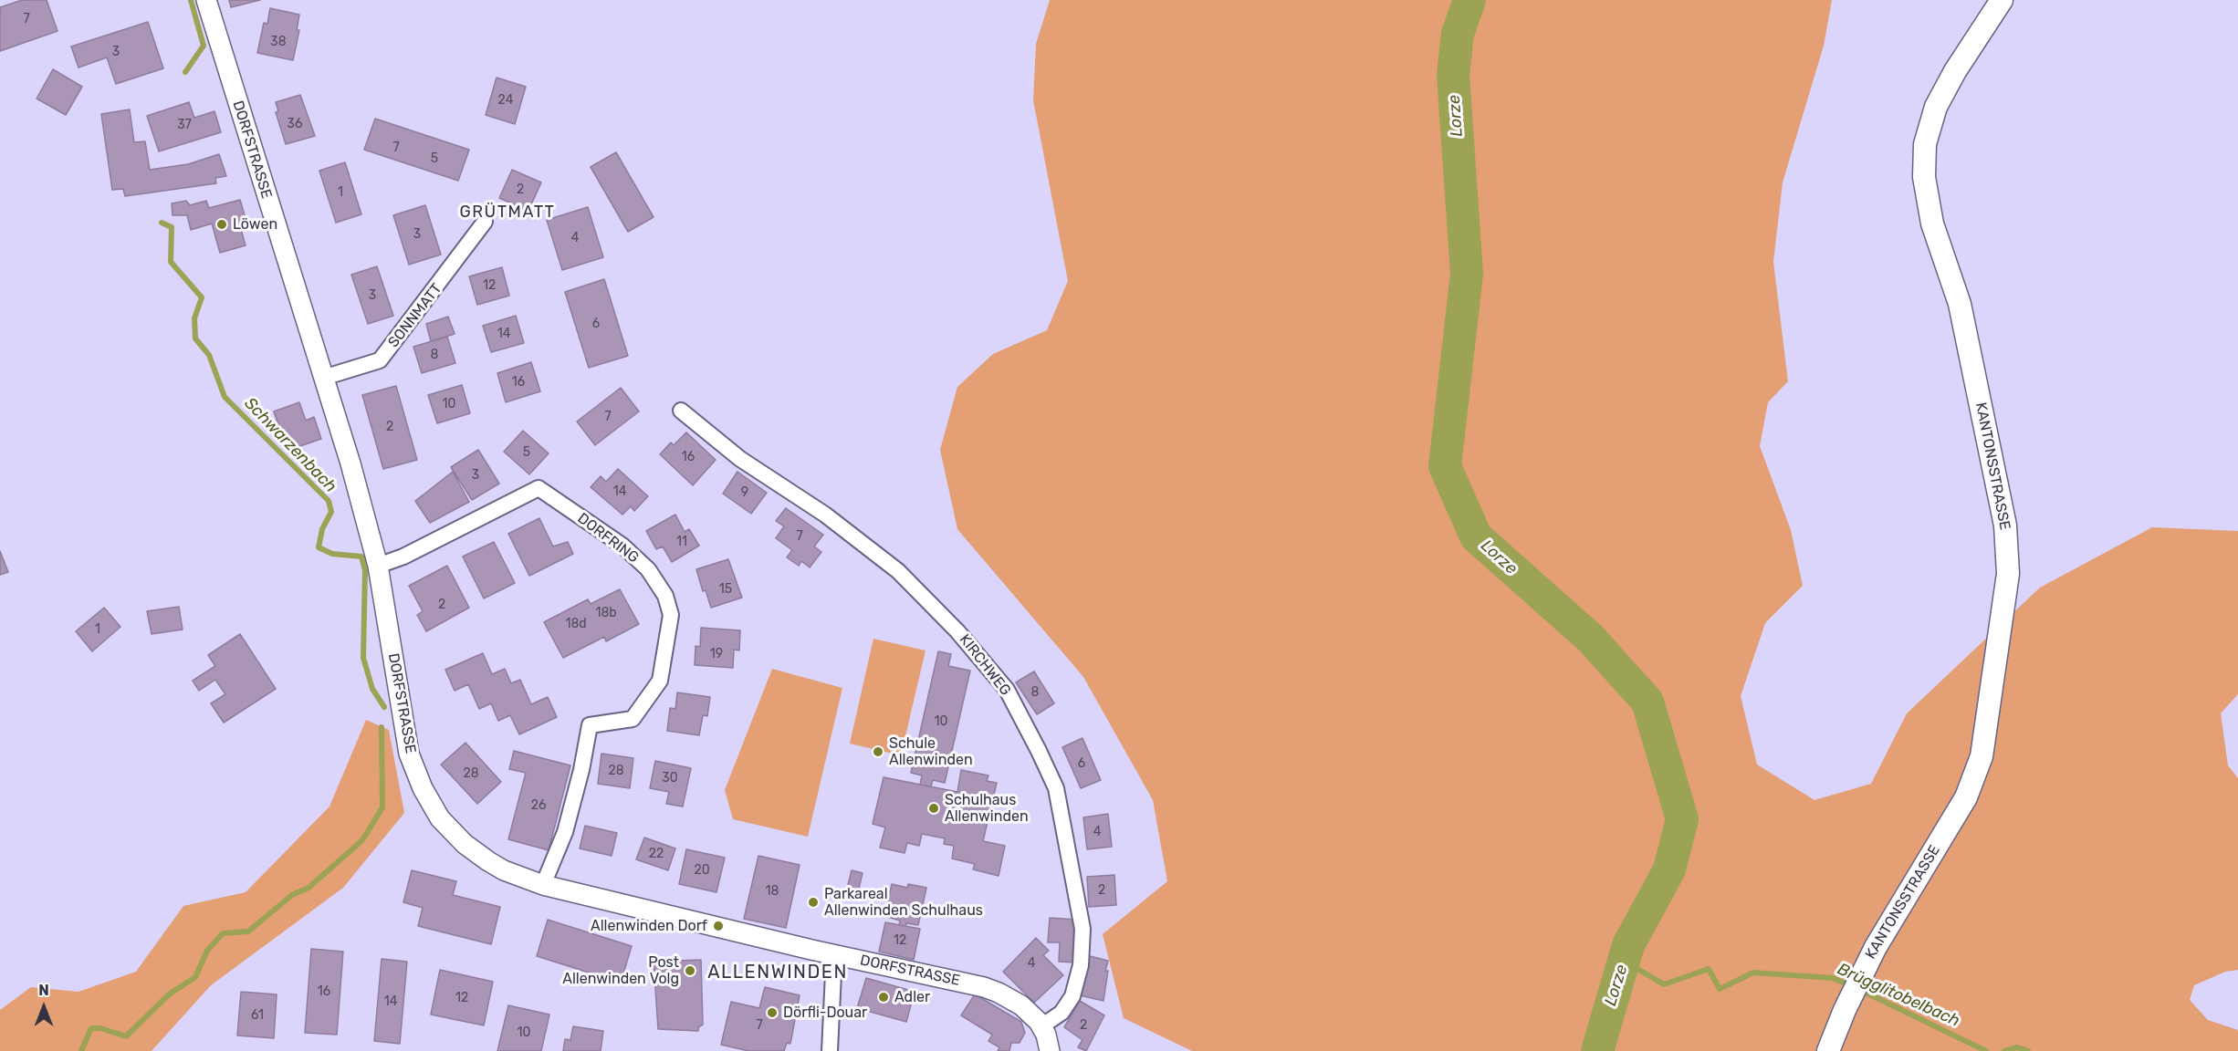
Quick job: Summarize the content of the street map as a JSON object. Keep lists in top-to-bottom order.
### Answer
{
  "streets": {
    "main road": ["KANTONSSTRASSE"],
    "street": [
      "DORFSTRASSE",
      "SONNMATT",
      "DORFRING",
      "KIRCHWEG"
    ]
  },
  "crossings": [
    ["DORFSTRASSE", "SONNMATT"],
    ["DORFSTRASSE", "DORFRING"],
    ["DORFSTRASSE", "KIRCHWEG"]
  ],
  "districts": ["GRÜTMATT", "ALLENWINDEN"],
  "water": ["Lorze", "Schwarzenbach", "Brügglitobelbach"],
  "places": [
    "Löwen",
    "Schule Allenwinden",
    "Schulhaus Allenwinden",
    "Parkareal Allenwinden Schulhaus",
    "Allenwinden Dorf",
    "Post Allenwinden Volg",
    "Adler",
    "Dörfli-Douar"
  ],
  "house_numbers": [
    "7",
    "38",
    "3",
    "24",
    "36",
    "37",
    "7",
    "5",
    "2",
    "1",
    "3",
    "4",
    "12",
    "3",
    "6",
    "14",
    "8",
    "16",
    "10",
    "7",
    "2",
    "5",
    "16",
    "3",
    "14",
    "9",
    "7",
    "11",
    "15",
    "2",
    "18b",
    "18d",
    "1",
    "19",
    "8",
    "10",
    "6",
    "28",
    "28",
    "30",
    "26",
    "4",
    "22",
    "20",
    "2",
    "18",
    "12",
    "4",
    "16",
    "12",
    "14",
    "61",
    "7",
    "2",
    "10"
  ],
  "north": "top"
}
